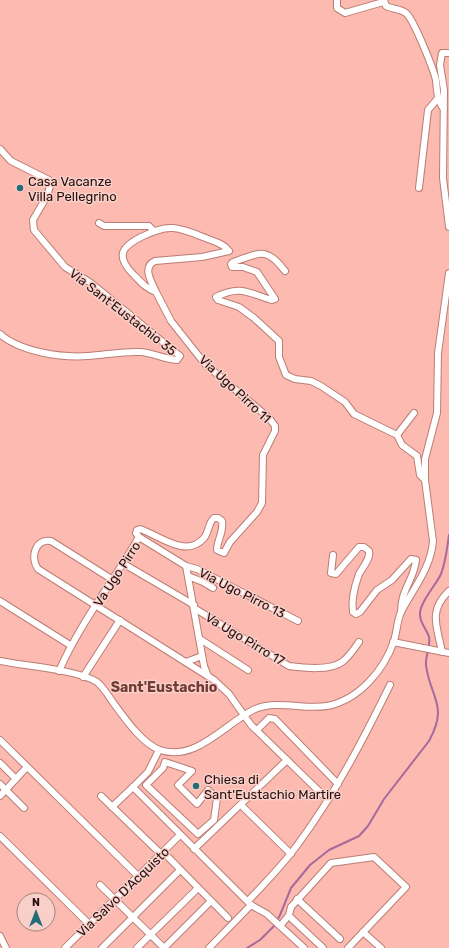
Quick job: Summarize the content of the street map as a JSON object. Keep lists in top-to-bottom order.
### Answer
{
  "streets": {
    "street": [
      "Via Sant'Eustachio 35",
      "Via Ugo Pirro 11",
      "Va Ugo Pirro",
      "Via Ugo Pirro 13",
      "Va Ugo Pirro 17",
      "Via Salvo D'Acquisto"
    ]
  },
  "crossings": [
    ["Via Ugo Pirro 11", "Va Ugo Pirro"],
    ["Va Ugo Pirro", "Via Ugo Pirro 13"],
    ["Va Ugo Pirro", "Va Ugo Pirro 17"]
  ],
  "districts": ["Sant'Eustachio"],
  "places": ["Casa Vacanze Villa Pellegrino", "Chiesa di Sant'Eustachio Martire"],
  "north": "top"
}
